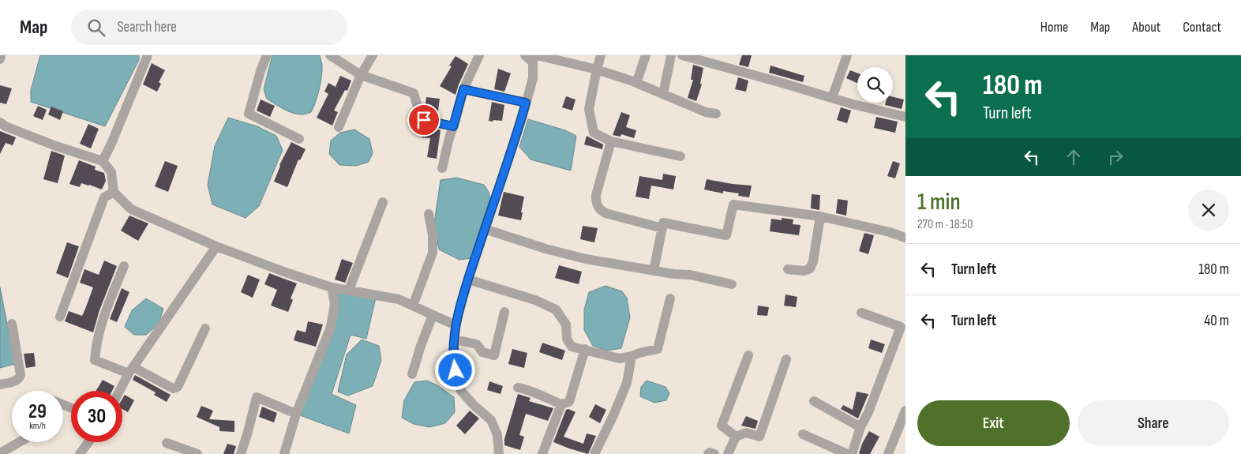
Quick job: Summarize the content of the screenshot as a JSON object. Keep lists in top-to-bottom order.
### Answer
{
  "page": {
    "header": "Map",
    "search": "Search here",
    "nav": [
      "Home",
      "Map",
      "About",
      "Contact"
    ],
    "turn": ["180 m", "Turn left"],
    "heading": ["1 min", "270 m · 18:50"],
    "list": [
      {
        "name": "Turn left",
        "value": "180 m"
      },
      {
        "name": "Turn left",
        "value": "40 m"
      }
    ],
    "speed": "29 km/h",
    "limit": "30",
    "buttons": ["Exit", "Share"]
  }
}
